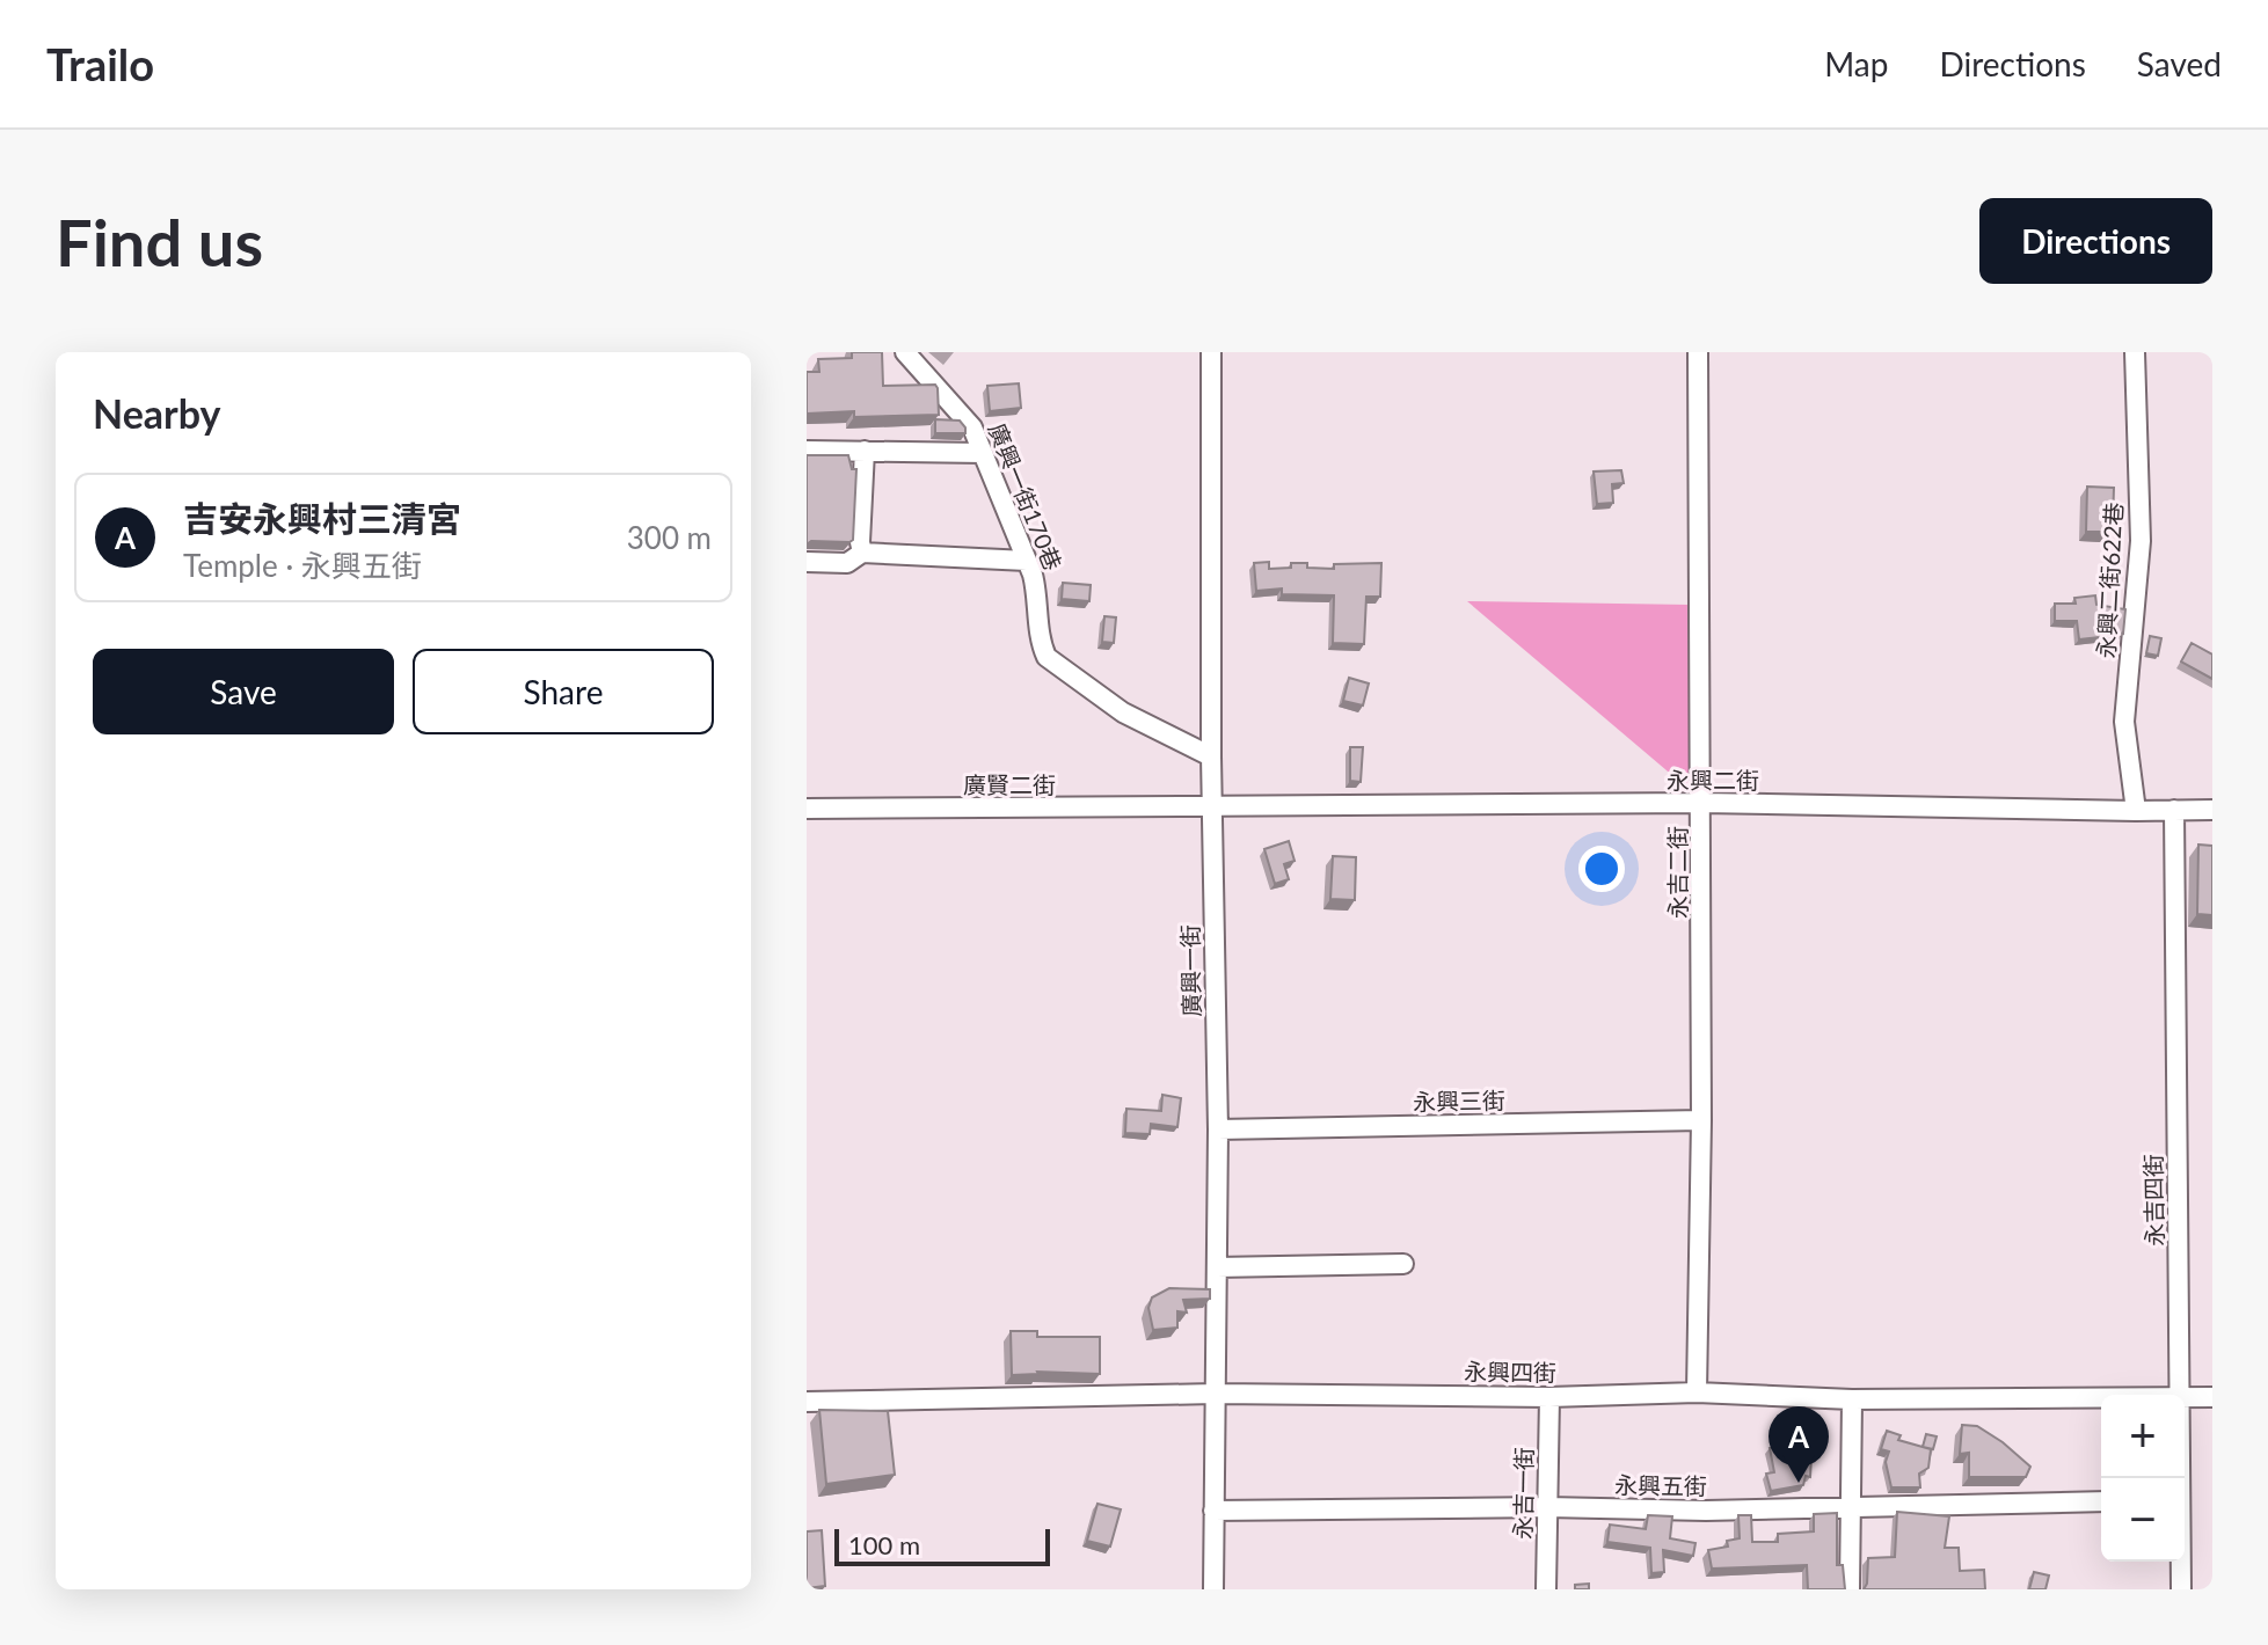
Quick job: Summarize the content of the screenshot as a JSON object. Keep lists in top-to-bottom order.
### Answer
{
  "streets": {
    "street": [
      "廣興一街170巷",
      "永興二街622巷",
      "永興二街",
      "廣賢二街",
      "永吉二街",
      "廣興一街",
      "永興三街",
      "永吉四街",
      "永興四街",
      "永興五街",
      "永吉一街"
    ]
  },
  "crossings": [
    ["廣興一街170巷", "廣興一街"],
    ["永興二街622巷", "永興二街"],
    ["永興二街", "廣賢二街"],
    ["永興二街", "永吉二街"],
    ["永興二街", "廣興一街"],
    ["永興二街", "永吉四街"],
    ["廣賢二街", "廣興一街"],
    ["永吉二街", "永興三街"],
    ["永吉二街", "永興四街"],
    ["廣興一街", "永興三街"],
    ["廣興一街", "永興四街"],
    ["廣興一街", "永興五街"],
    ["永興四街", "永吉一街"],
    ["永興五街", "永吉一街"]
  ],
  "scale_bar": "100 m",
  "page": {
    "header": "Trailo",
    "nav": ["Map", "Directions", "Saved"],
    "buttons": [
      "Directions",
      ["Save", "Share"]
    ],
    "title": "Find us",
    "heading": "Nearby",
    "list": [
      {
        "mark": "A",
        "name": "吉安永興村三清宮",
        "note": "Temple · 永興五街",
        "value": "300 m"
      }
    ],
    "map_buttons": ["+", "−"],
    "pins": "A",
    "scale": "100 m"
  }
}
